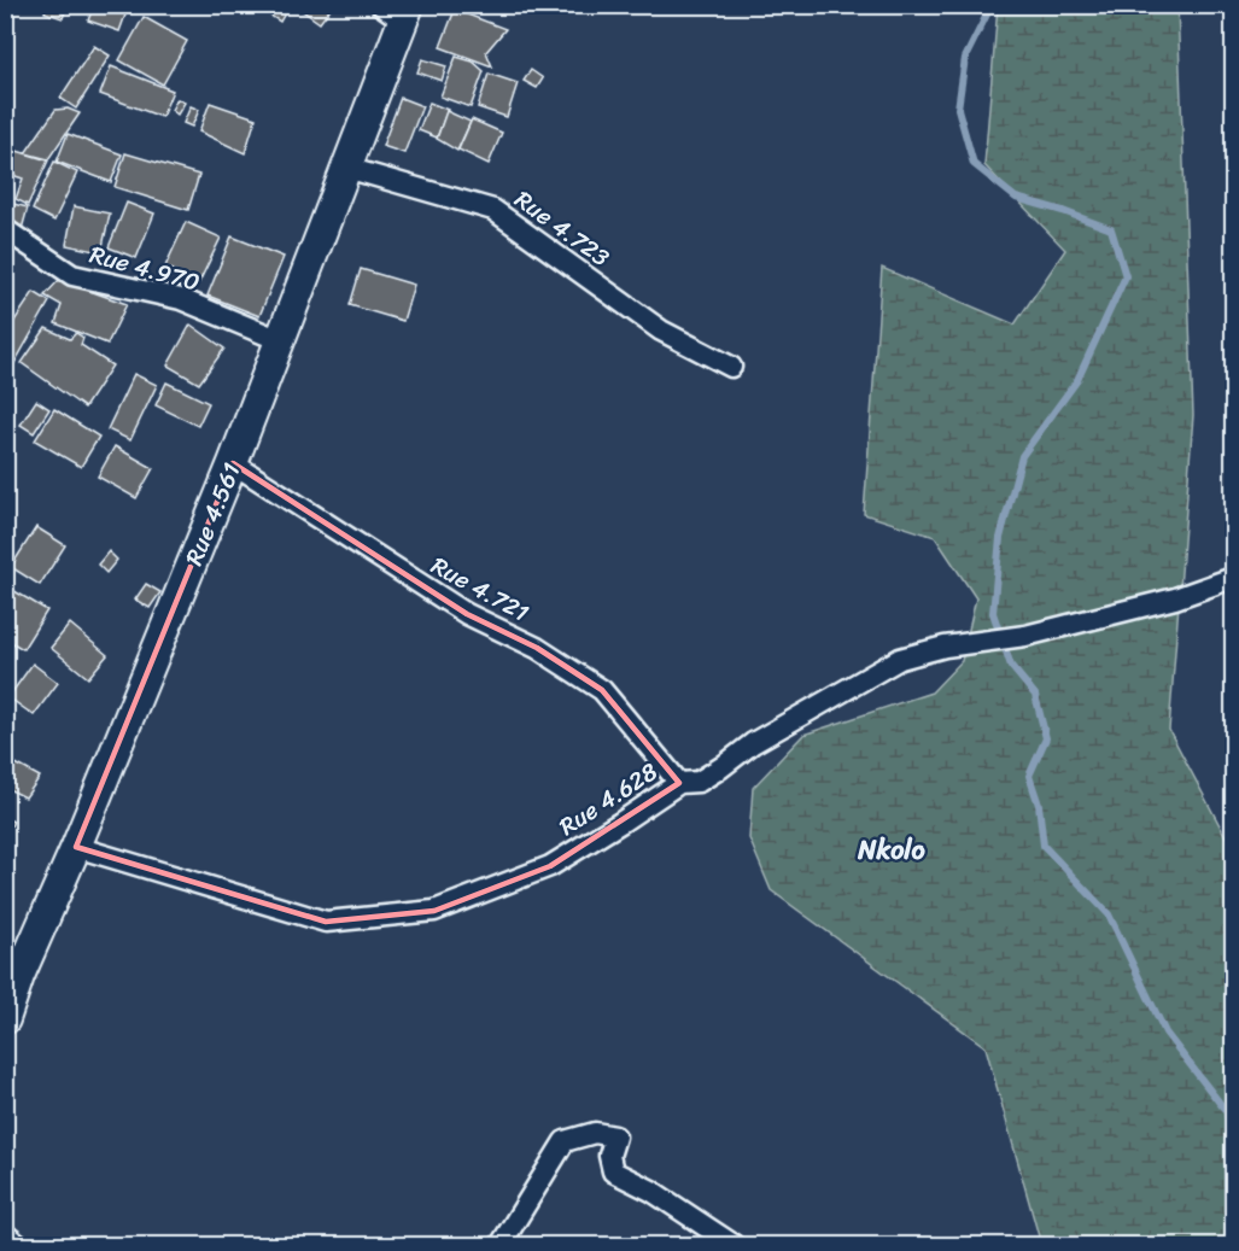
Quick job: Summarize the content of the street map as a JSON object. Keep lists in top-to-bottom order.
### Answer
{
  "streets": {
    "main road": ["Rue 4.561"],
    "street": [
      "Rue 4.723",
      "Rue 4.970",
      "Rue 4.721",
      "Rue 4.628"
    ]
  },
  "crossings": [
    ["Rue 4.723", "Rue 4.561"],
    ["Rue 4.970", "Rue 4.561"],
    ["Rue 4.561", "Rue 4.721"],
    ["Rue 4.561", "Rue 4.628"],
    ["Rue 4.721", "Rue 4.628"]
  ],
  "districts": ["Nkolo"]
}
